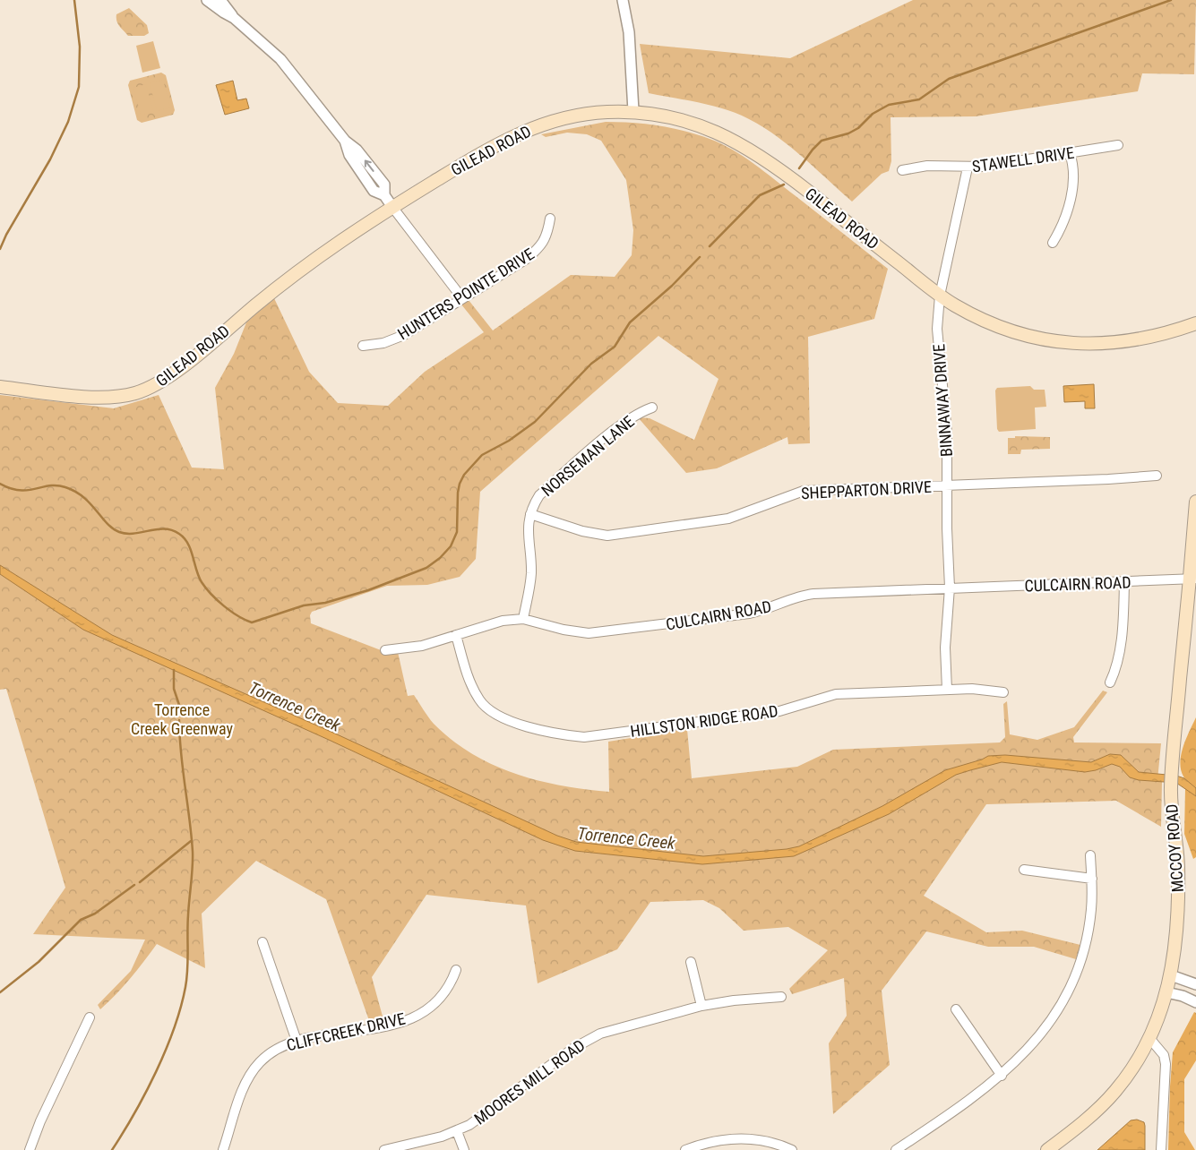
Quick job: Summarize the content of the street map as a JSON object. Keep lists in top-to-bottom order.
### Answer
{
  "streets": {
    "main road": ["GILEAD ROAD", "MCCOY ROAD"],
    "street": [
      "STAWELL DRIVE",
      "HUNTERS POINTE DRIVE",
      "BINNAWAY DRIVE",
      "NORSEMAN LANE",
      "SHEPPARTON DRIVE",
      "CULCAIRN ROAD",
      "HILLSTON RIDGE ROAD",
      "CLIFFCREEK DRIVE",
      "MOORES MILL ROAD"
    ]
  },
  "crossings": [
    ["GILEAD ROAD", "BINNAWAY DRIVE"],
    ["STAWELL DRIVE", "BINNAWAY DRIVE"],
    ["BINNAWAY DRIVE", "SHEPPARTON DRIVE"],
    ["BINNAWAY DRIVE", "CULCAIRN ROAD"],
    ["BINNAWAY DRIVE", "HILLSTON RIDGE ROAD"],
    ["NORSEMAN LANE", "SHEPPARTON DRIVE"],
    ["NORSEMAN LANE", "CULCAIRN ROAD"],
    ["CULCAIRN ROAD", "HILLSTON RIDGE ROAD"],
    ["CULCAIRN ROAD", "MCCOY ROAD"]
  ],
  "water": ["Torrence Creek"],
  "parks": ["Torrence Creek Greenway"]
}
